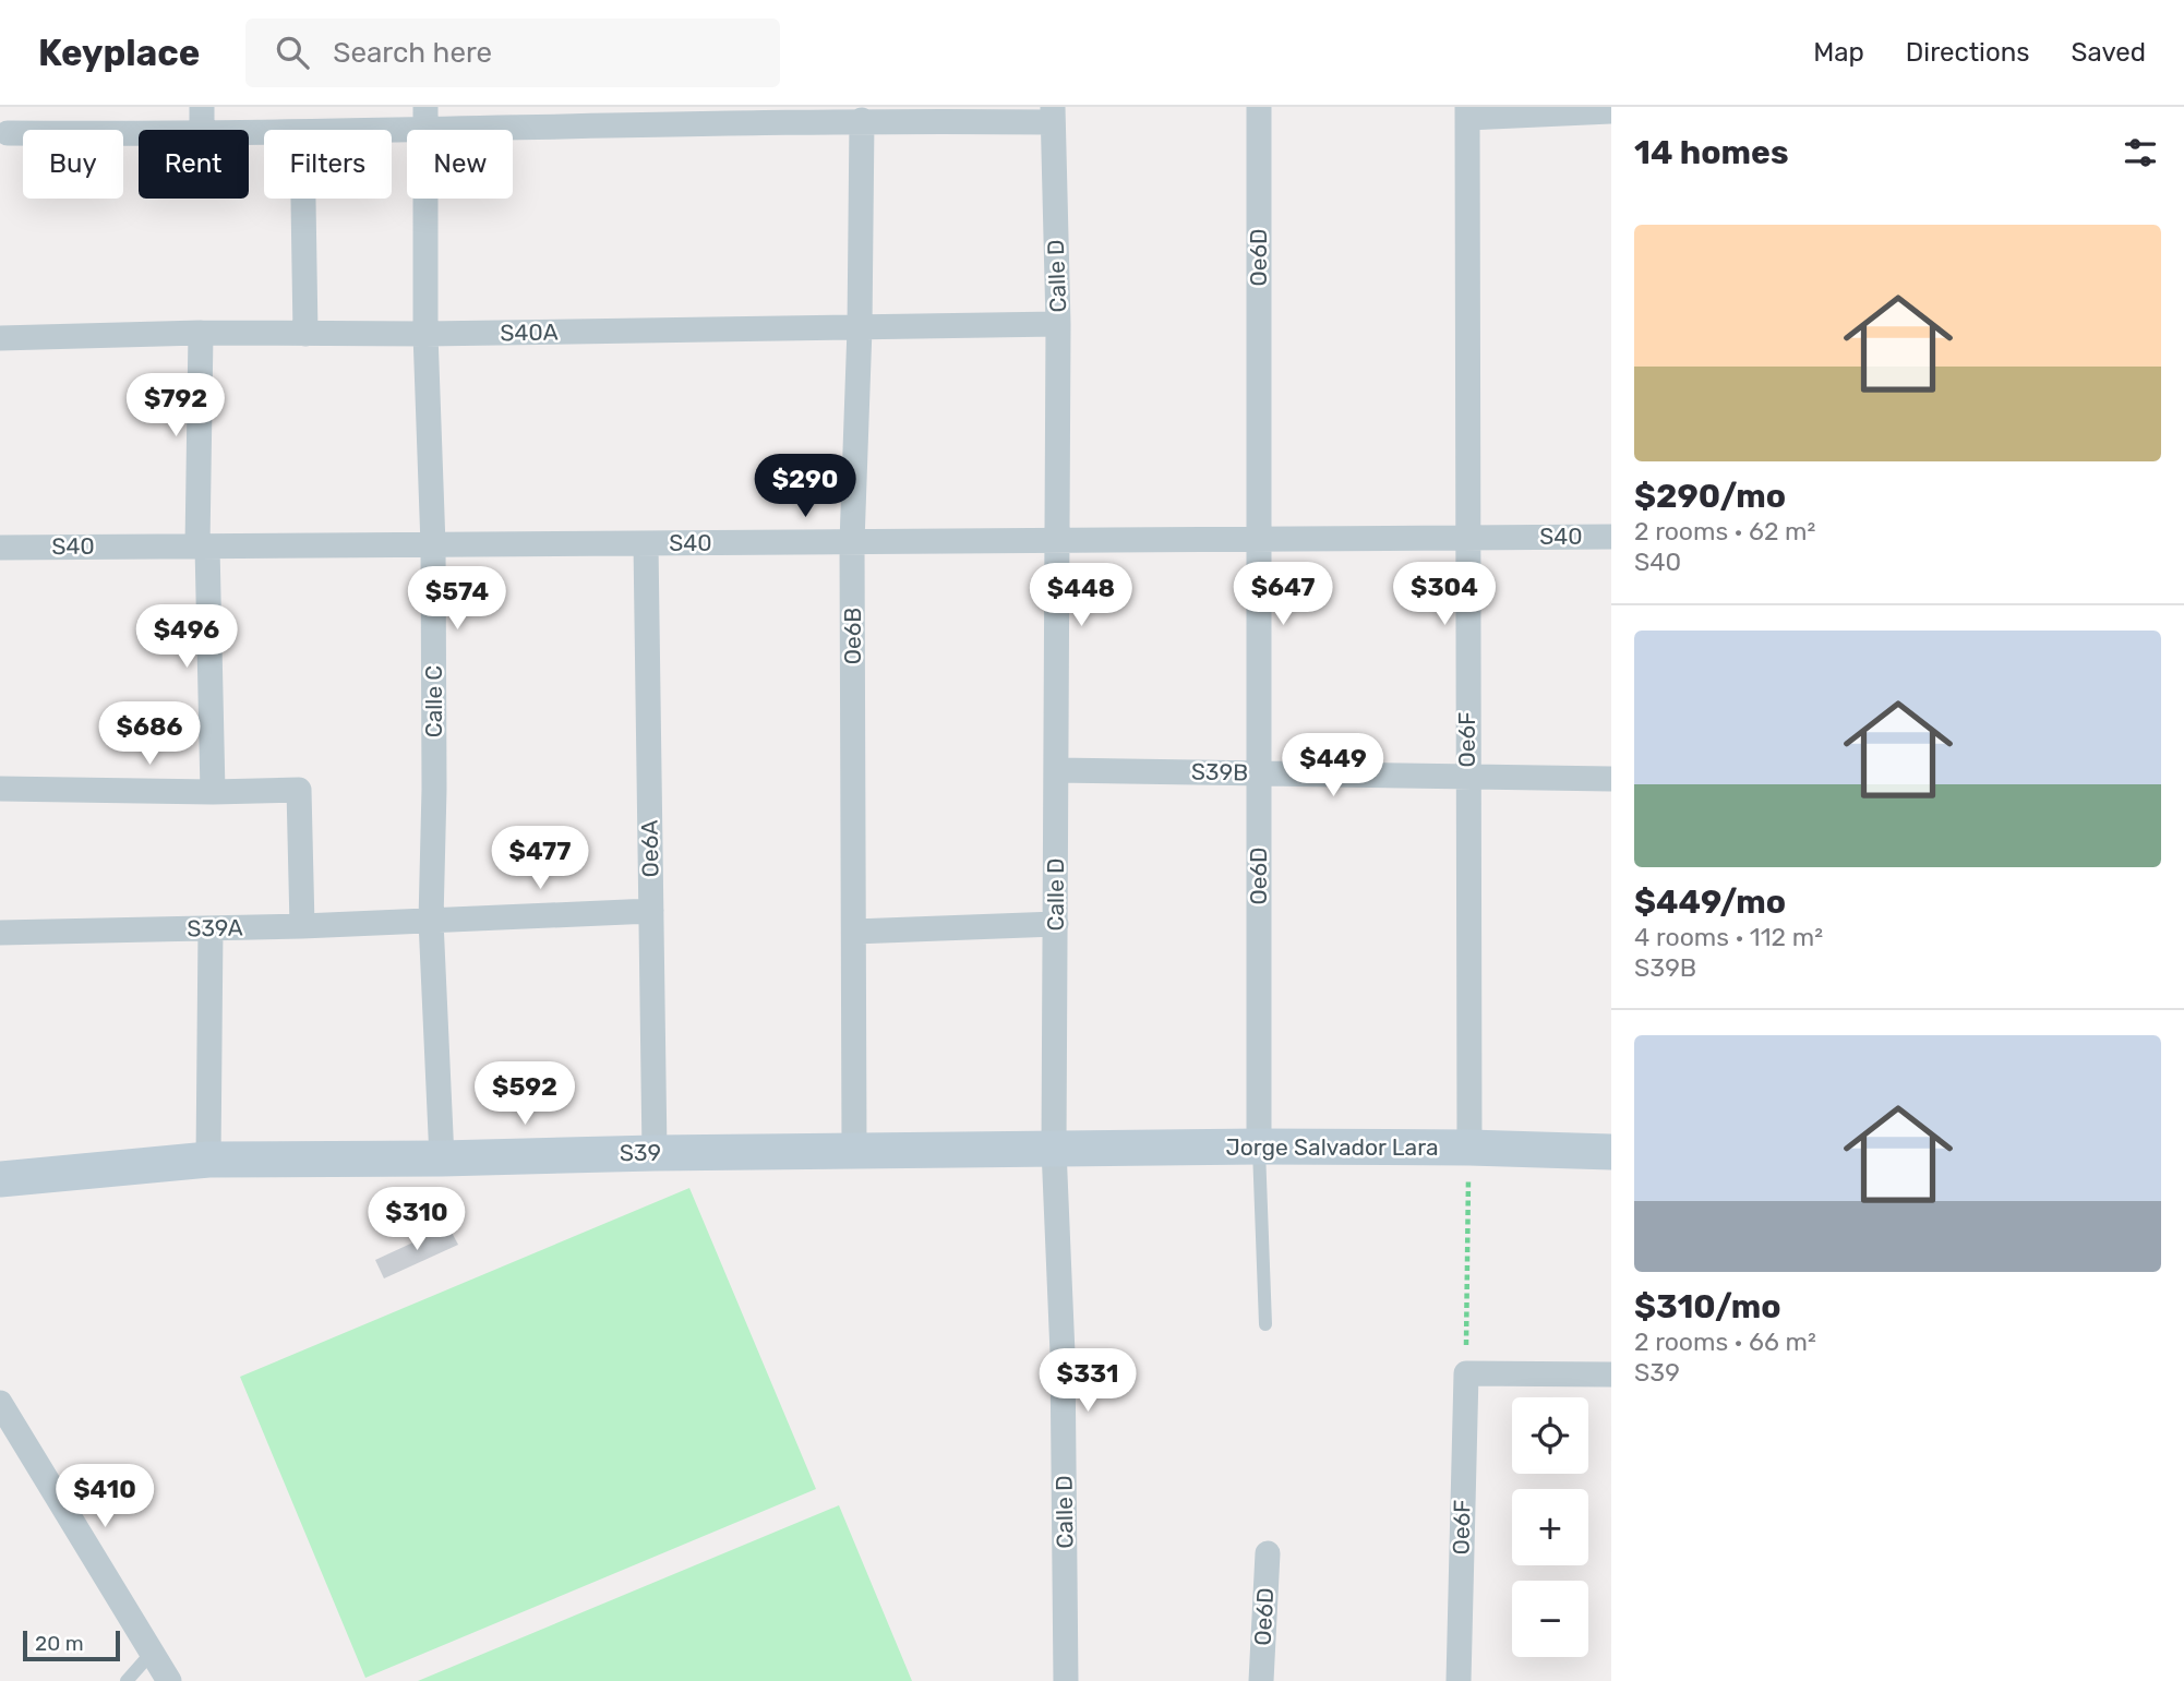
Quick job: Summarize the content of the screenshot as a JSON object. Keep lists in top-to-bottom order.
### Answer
{
  "streets": {
    "street": [
      "Oe6D",
      "Calle D",
      "S40A",
      "S40",
      "Oe6B",
      "Calle C",
      "Oe6F",
      "S39B",
      "Oe6A",
      "S39A",
      "Jorge Salvador Lara",
      "S39"
    ]
  },
  "crossings": [
    ["Oe6D", "S40"],
    ["Oe6D", "S39B"],
    ["Oe6D", "Jorge Salvador Lara"],
    ["Calle D", "S40A"],
    ["Calle D", "S40"],
    ["Calle D", "S39B"],
    ["Calle D", "Jorge Salvador Lara"],
    ["Calle D", "S39"],
    ["S40A", "Oe6B"],
    ["S40A", "Calle C"],
    ["S40", "Oe6B"],
    ["S40", "Calle C"],
    ["S40", "Oe6F"],
    ["S40", "Oe6A"],
    ["Oe6B", "S39"],
    ["Calle C", "S39A"],
    ["Calle C", "S39"],
    ["Oe6F", "S39B"],
    ["Oe6F", "Jorge Salvador Lara"],
    ["Oe6A", "S39A"],
    ["Oe6A", "S39"],
    ["Jorge Salvador Lara", "S39"]
  ],
  "scale_bar": "20 m",
  "page": {
    "header": "Keyplace",
    "search": "Search here",
    "nav": ["Map", "Directions", "Saved"],
    "heading": "14 homes",
    "chip": [
      "Buy",
      "Rent",
      "Filters",
      "New"
    ],
    "list": [
      {
        "name": "$290/mo",
        "note": "2 rooms · 62 m² · S40"
      },
      {
        "name": "$449/mo",
        "note": "4 rooms · 112 m² · S39B"
      },
      {
        "name": "$310/mo",
        "note": "2 rooms · 66 m² · S39"
      }
    ],
    "price": [
      "$792",
      "$290",
      "$647",
      "$304",
      "$448",
      "$574",
      "$496",
      "$686",
      "$449",
      "$477",
      "$592",
      "$310",
      "$331",
      "$410"
    ],
    "map_buttons": ["+", "−"],
    "scale": "20 m"
  }
}
